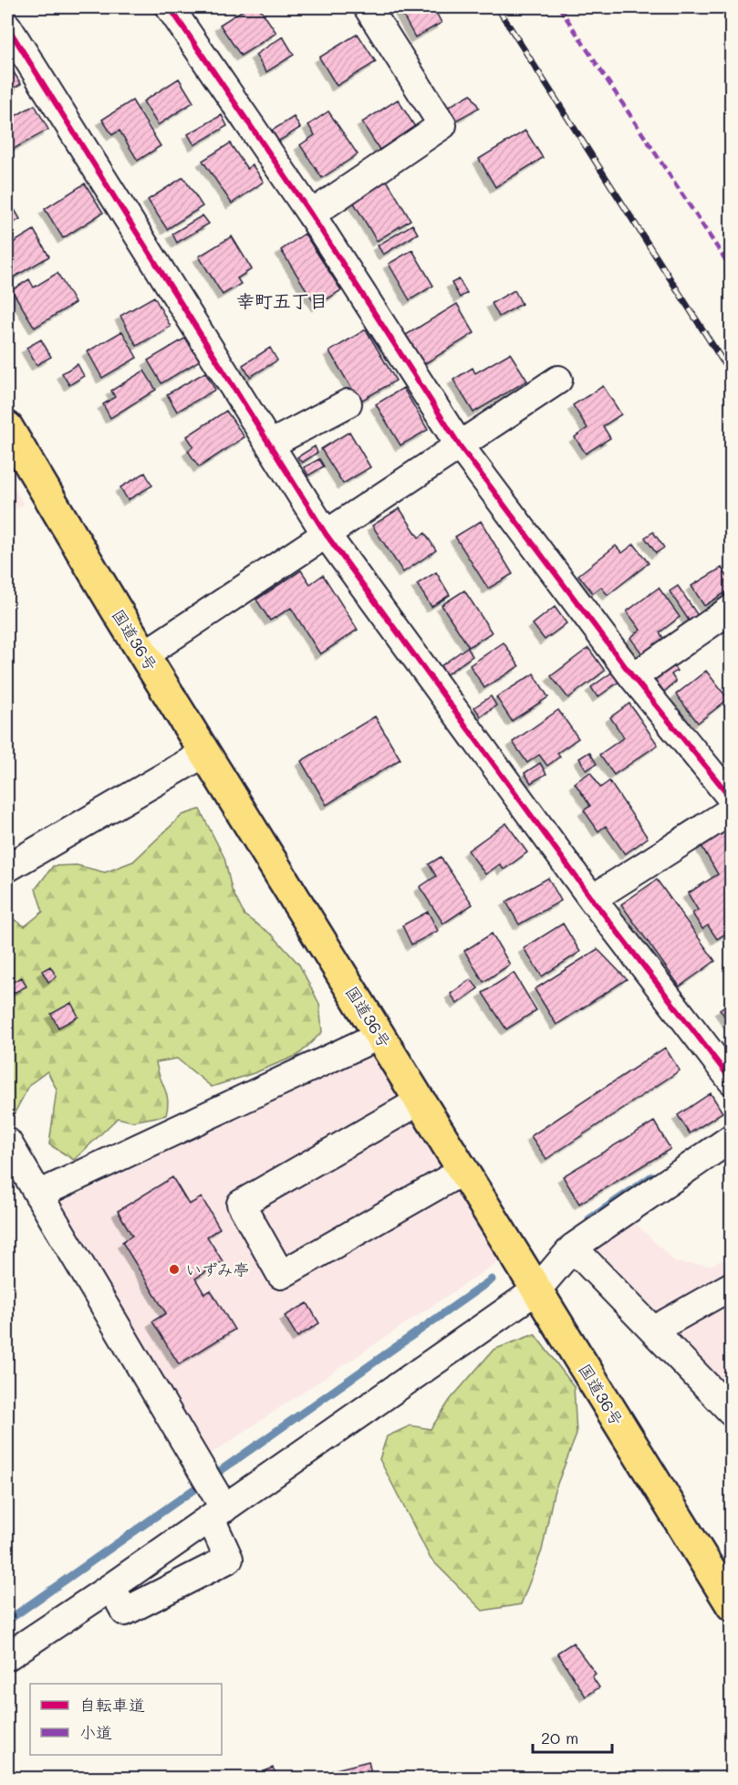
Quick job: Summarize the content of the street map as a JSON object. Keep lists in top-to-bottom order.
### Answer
{
  "streets": {
    "highway": ["国道36号"]
  },
  "districts": ["幸町五丁目"],
  "places": ["いずみ亭"],
  "legend": ["自転車道", "小道"],
  "scale_bar": "20 m"
}
